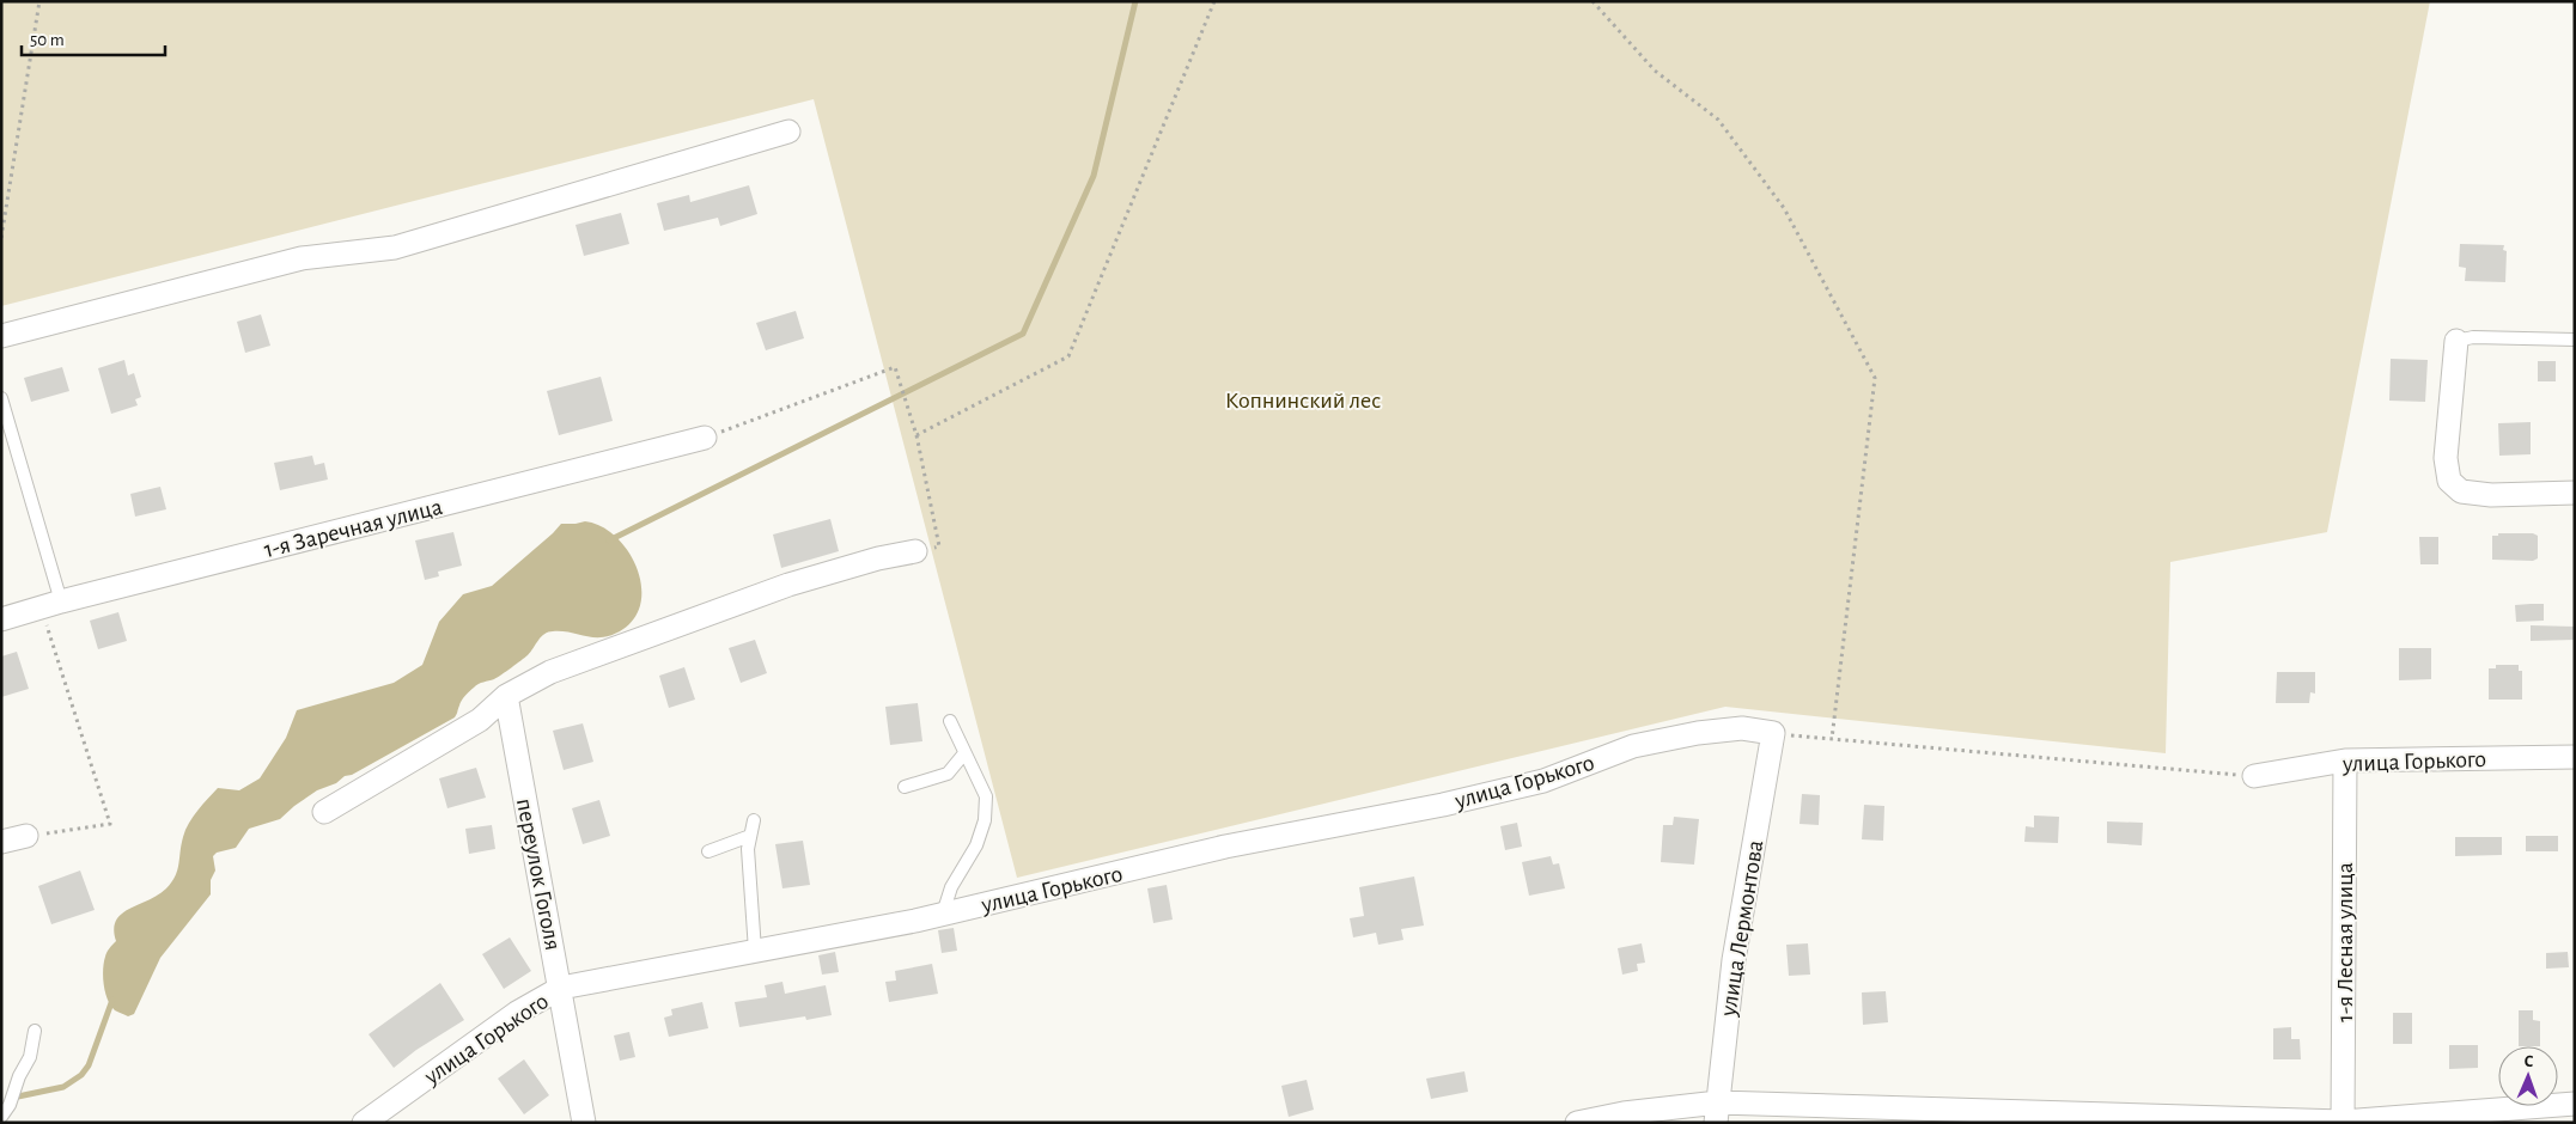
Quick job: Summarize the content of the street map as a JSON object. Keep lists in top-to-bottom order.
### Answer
{
  "streets": {
    "street": [
      "1-я Заречная улица",
      "улица Горького",
      "переулок Гоголя",
      "улица Лермонтова",
      "1-я Лесная улица"
    ]
  },
  "crossings": [
    ["улица Горького", "переулок Гоголя"],
    ["улица Горького", "улица Лермонтова"],
    ["улица Горького", "1-я Лесная улица"]
  ],
  "parks": ["Копнинский лес"],
  "scale_bar": "50 m",
  "north": "top"
}
